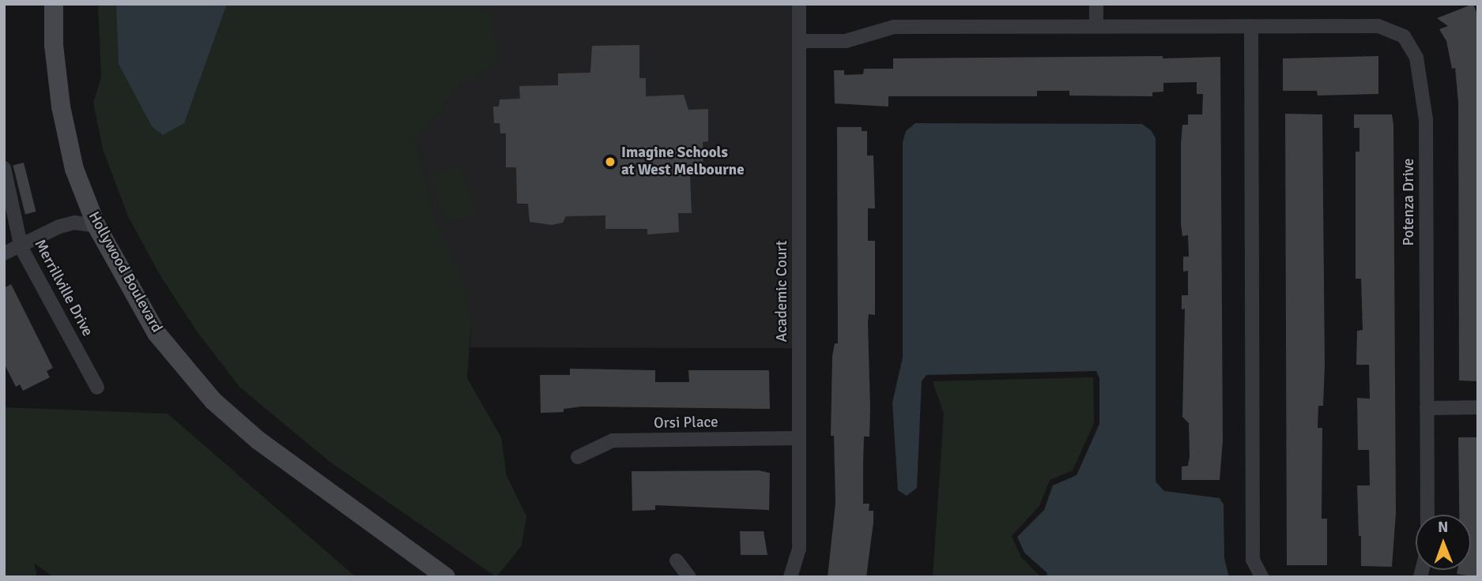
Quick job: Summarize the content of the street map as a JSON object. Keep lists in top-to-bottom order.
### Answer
{
  "streets": {
    "street": [
      "Potenza Drive",
      "Hollywood Boulevard",
      "Merrillville Drive",
      "Academic Court",
      "Orsi Place"
    ]
  },
  "crossings": [
    ["Potenza Drive", "Academic Court"],
    ["Academic Court", "Orsi Place"]
  ],
  "places": ["Imagine Schools at West Melbourne"],
  "north": "top"
}
